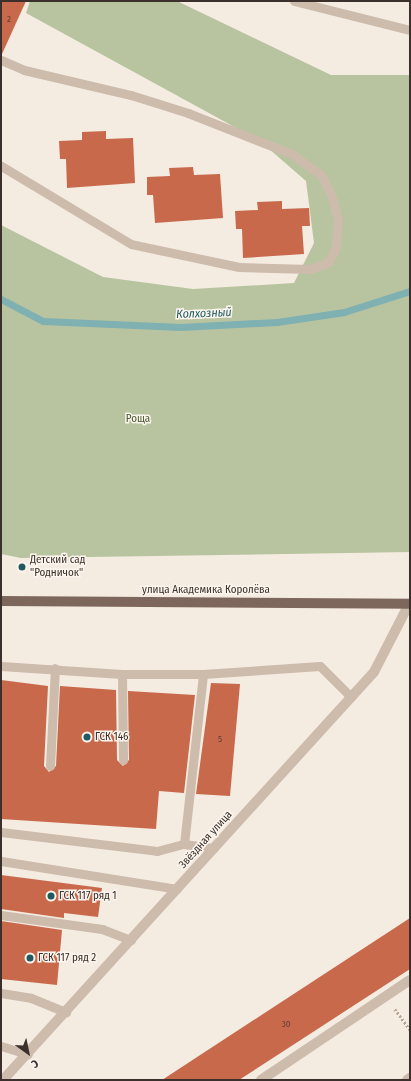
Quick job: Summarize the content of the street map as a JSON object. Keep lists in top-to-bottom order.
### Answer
{
  "streets": {
    "main road": ["улица Академика Королёва"],
    "street": ["Звёздная улица"]
  },
  "crossings": [
    ["улица Академика Королёва", "Звёздная улица"]
  ],
  "water": ["Колхозный"],
  "parks": ["Роща"],
  "places": [
    "Детский сад \"Родничок\"",
    "ГСК 146",
    "ГСК 117 ряд 1",
    "ГСК 117 ряд 2"
  ],
  "house_numbers": ["2", "5", "30"],
  "north": "bottom right"
}
